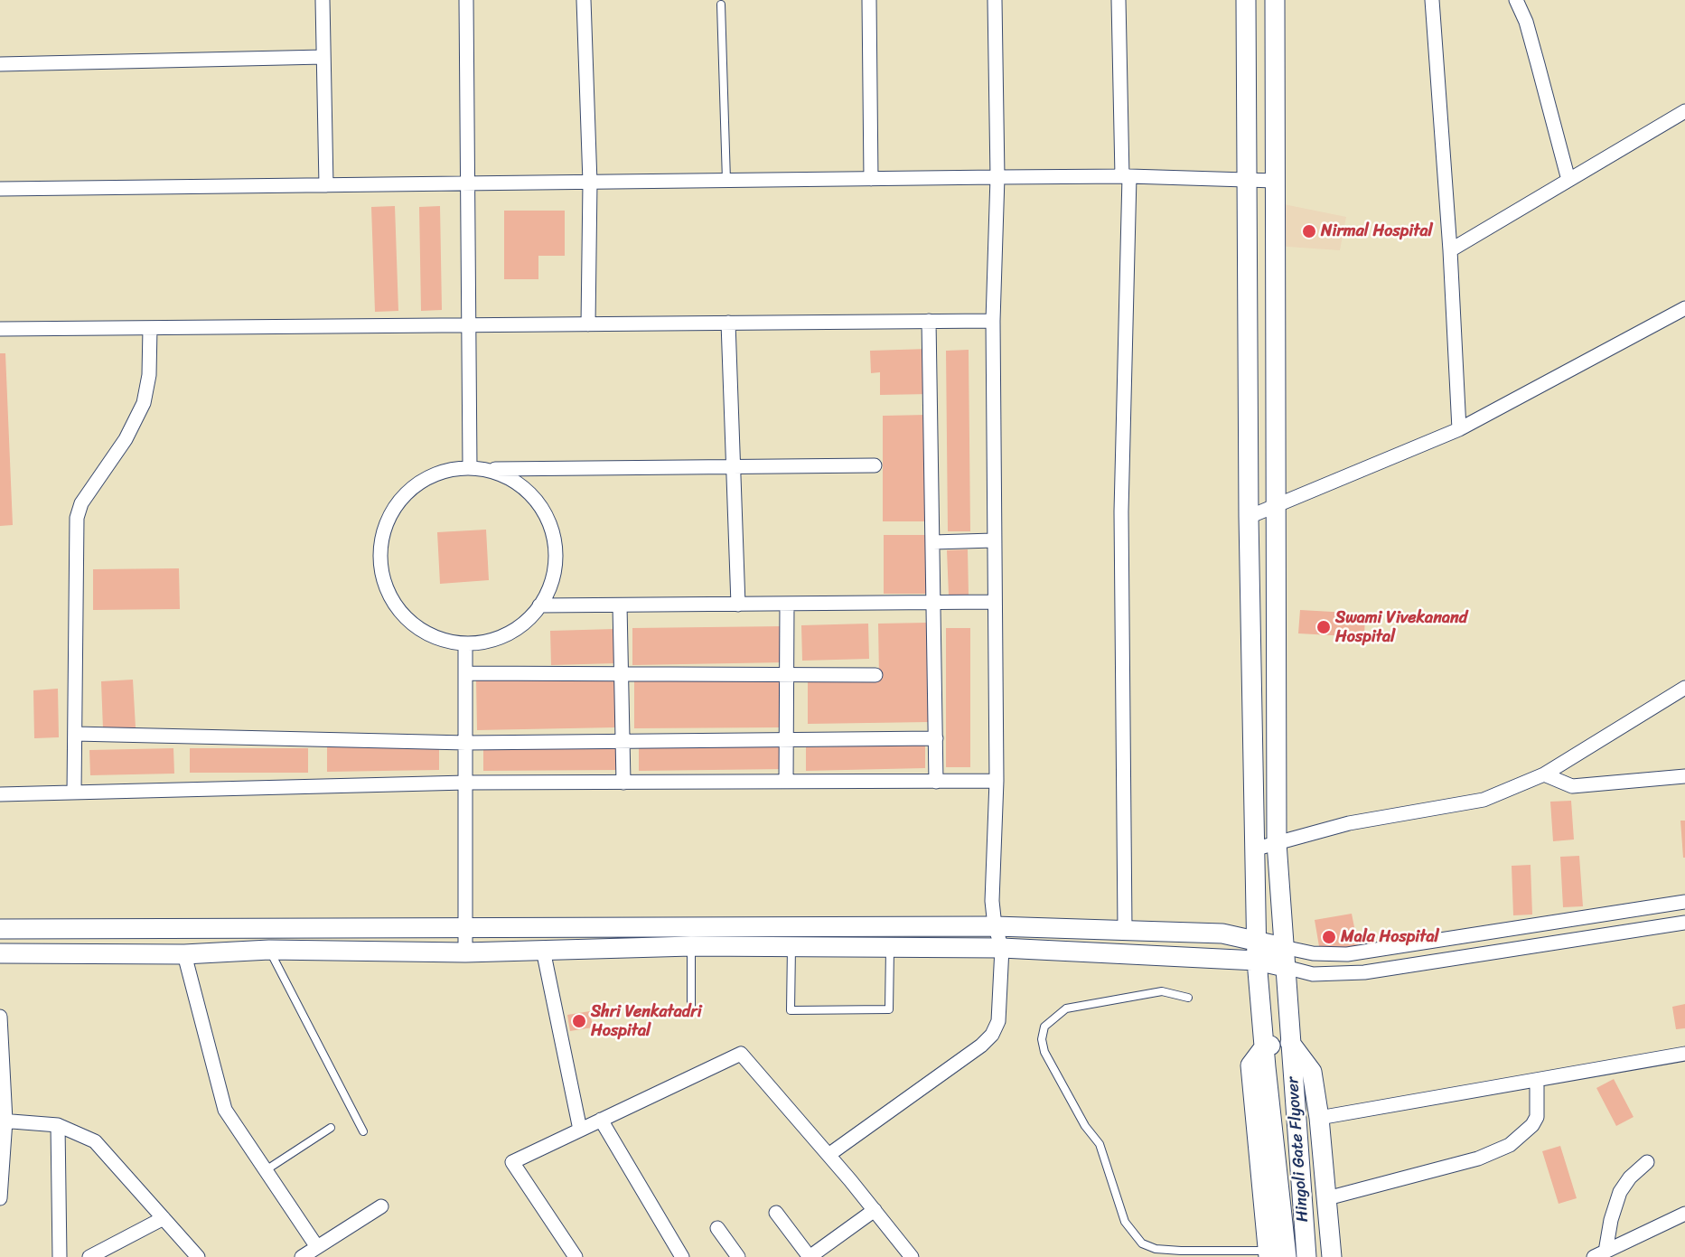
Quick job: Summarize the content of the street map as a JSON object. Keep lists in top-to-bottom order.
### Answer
{
  "streets": {
    "main road": ["Hingoli Gate Flyover"]
  },
  "places": [
    "Nirmal Hospital",
    "Swami Vivekanand Hospital",
    "Mala Hospital",
    "Shri Venkatadri Hospital"
  ]
}
